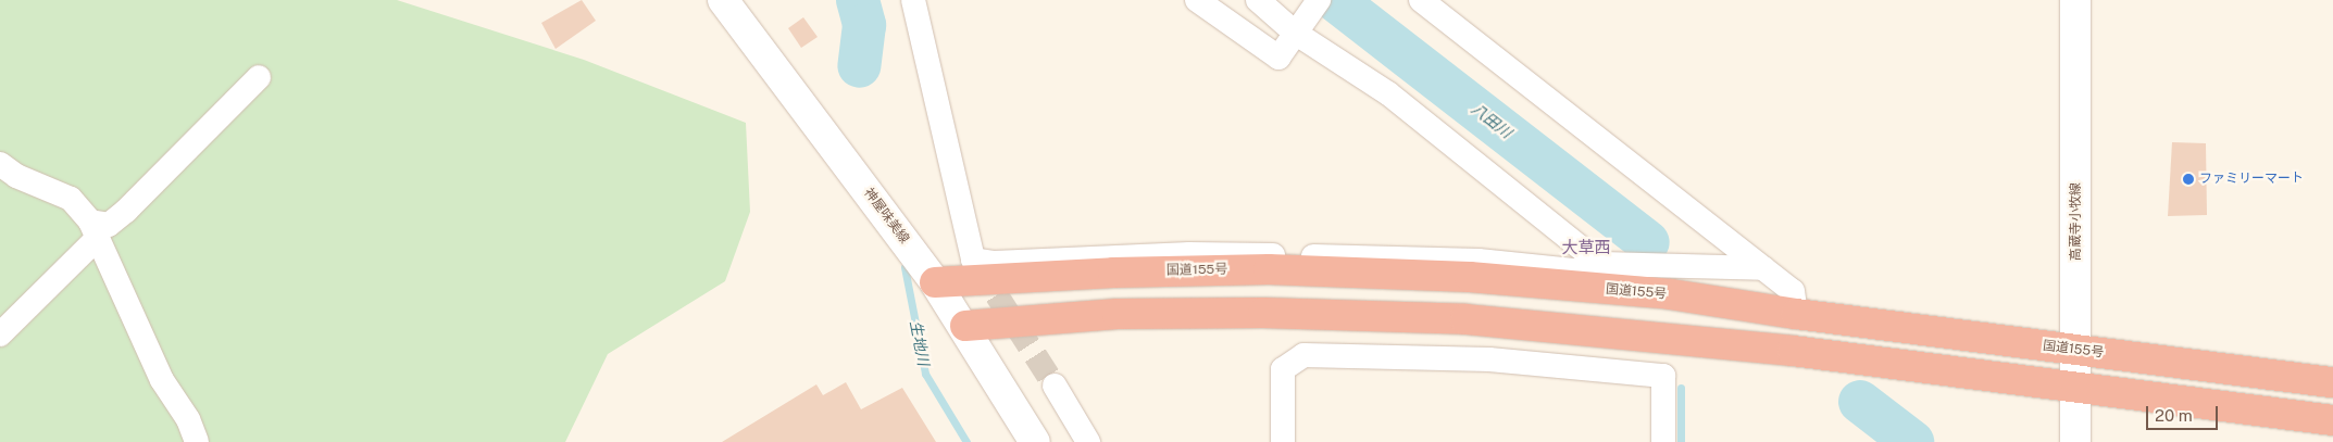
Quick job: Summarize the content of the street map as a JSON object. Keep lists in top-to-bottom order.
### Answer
{
  "streets": {
    "highway": ["国道155号"],
    "main road": ["神屋味美線", "高蔵寺小牧線"]
  },
  "crossings": [
    ["神屋味美線", "国道155号"],
    ["高蔵寺小牧線", "国道155号"]
  ],
  "districts": ["大草西"],
  "water": ["八田川", "生地川"],
  "places": ["ファミリーマート"],
  "scale_bar": "20 m"
}
